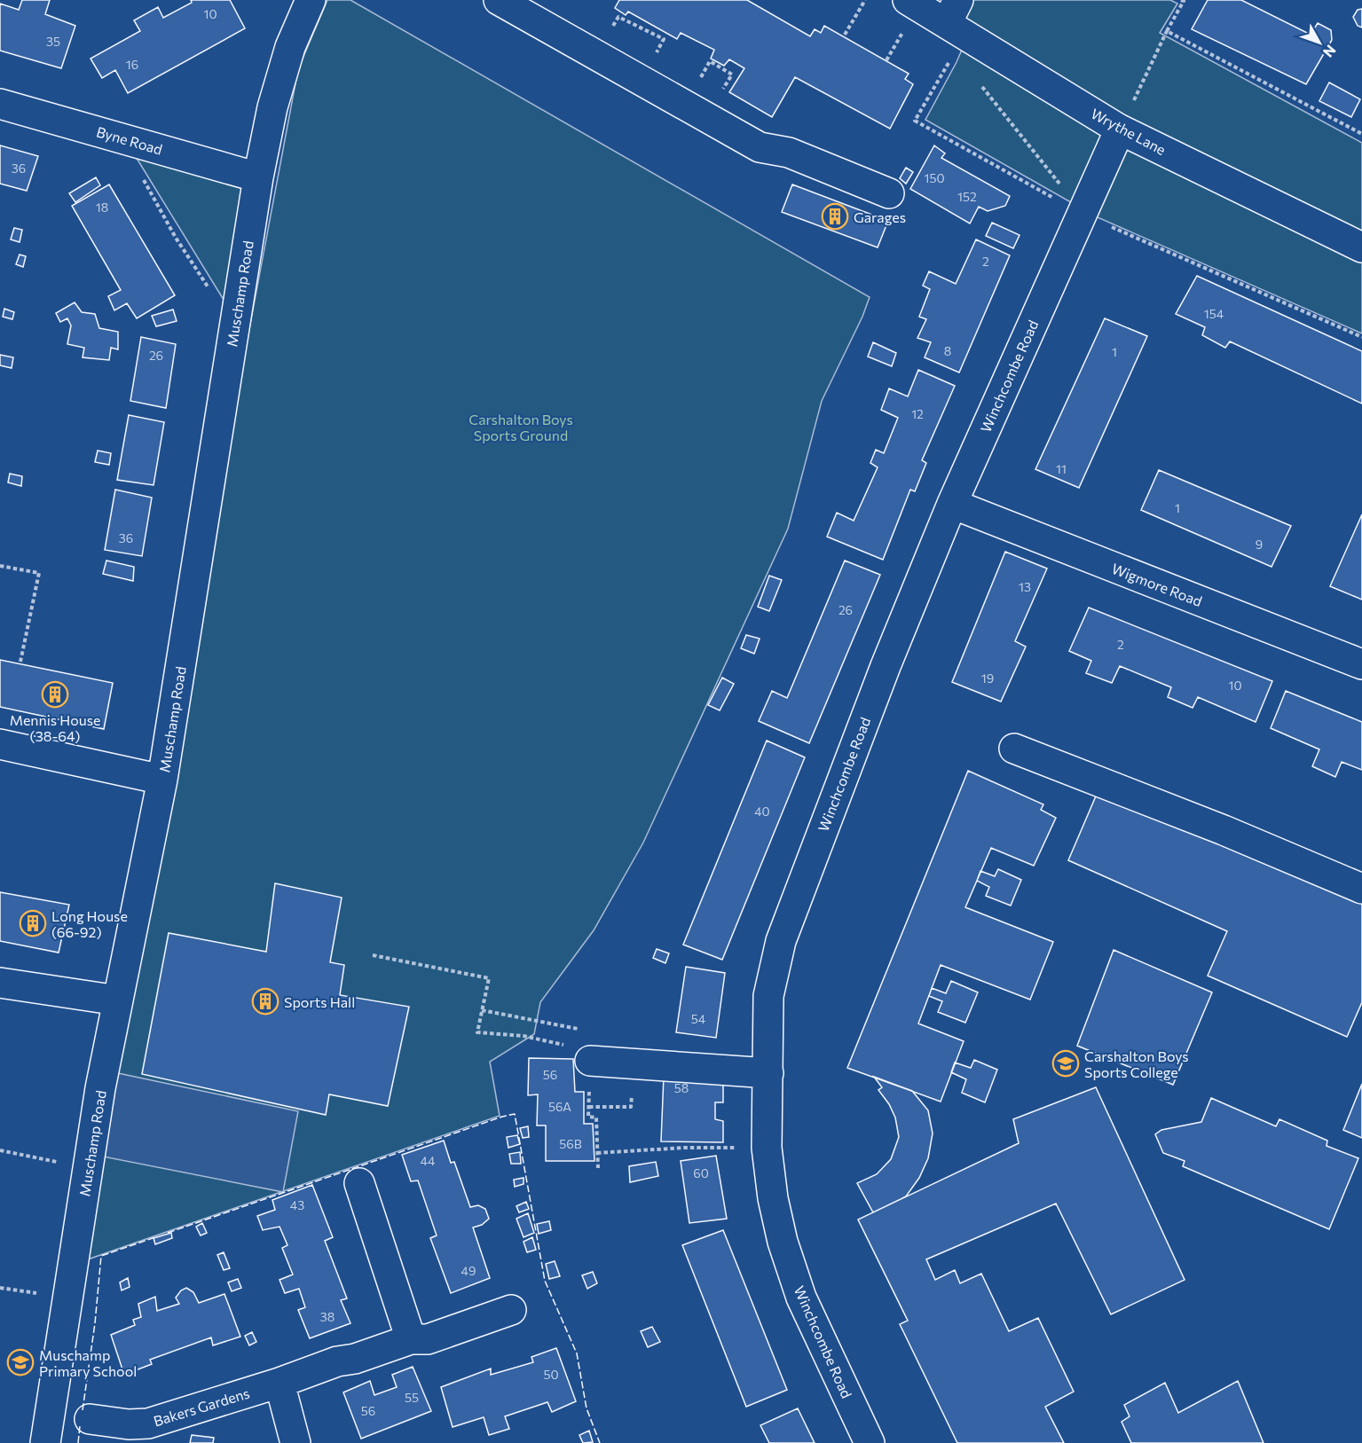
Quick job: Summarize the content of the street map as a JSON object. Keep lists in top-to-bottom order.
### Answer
{
  "streets": {
    "street": [
      "Wrythe Lane",
      "Byne Road",
      "Muschamp Road",
      "Winchcombe Road",
      "Wigmore Road",
      "Bakers Gardens"
    ]
  },
  "crossings": [
    ["Wrythe Lane", "Winchcombe Road"],
    ["Byne Road", "Muschamp Road"],
    ["Winchcombe Road", "Wigmore Road"]
  ],
  "parks": ["Carshalton Boys Sports Ground"],
  "places": {
    "building": [
      "Garages",
      "Mennis House (38-64)",
      "Long House (66-92)",
      "Sports Hall"
    ],
    "school or university": ["Carshalton Boys Sports College", "Muschamp Primary School"]
  },
  "house_numbers": [
    "10",
    "35",
    "16",
    "36",
    "150",
    "152",
    "18",
    "2",
    "154",
    "8",
    "1",
    "26",
    "12",
    "11",
    "1",
    "36",
    "9",
    "13",
    "26",
    "2",
    "19",
    "10",
    "40",
    "54",
    "56",
    "58",
    "56A",
    "56B",
    "44",
    "60",
    "43",
    "49",
    "38",
    "50",
    "55",
    "56"
  ],
  "north": "bottom right"
}
